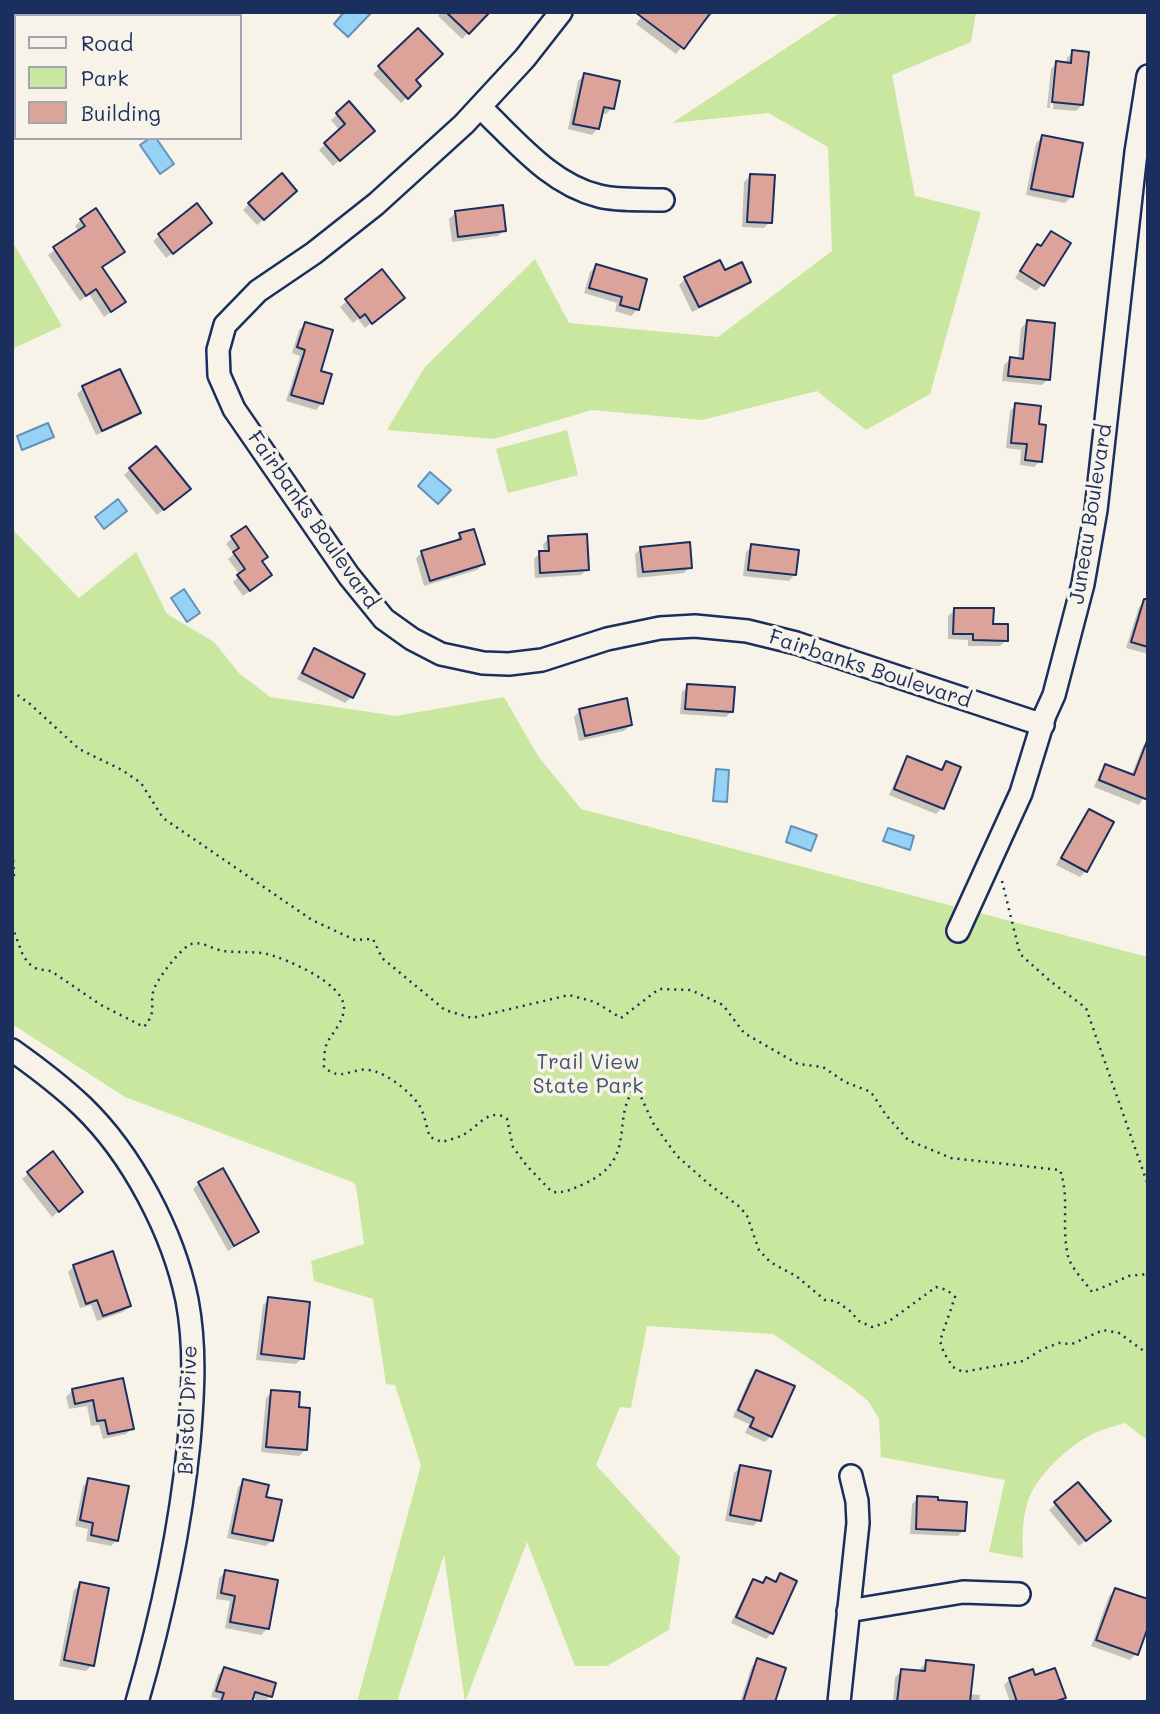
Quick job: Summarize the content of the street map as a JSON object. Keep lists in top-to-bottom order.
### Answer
{
  "streets": {
    "street": ["Juneau Boulevard", "Fairbanks Boulevard", "Bristol Drive"]
  },
  "crossings": [
    ["Juneau Boulevard", "Fairbanks Boulevard"]
  ],
  "parks": ["Trail View State Park"],
  "legend": ["Road", "Park", "Building"]
}
